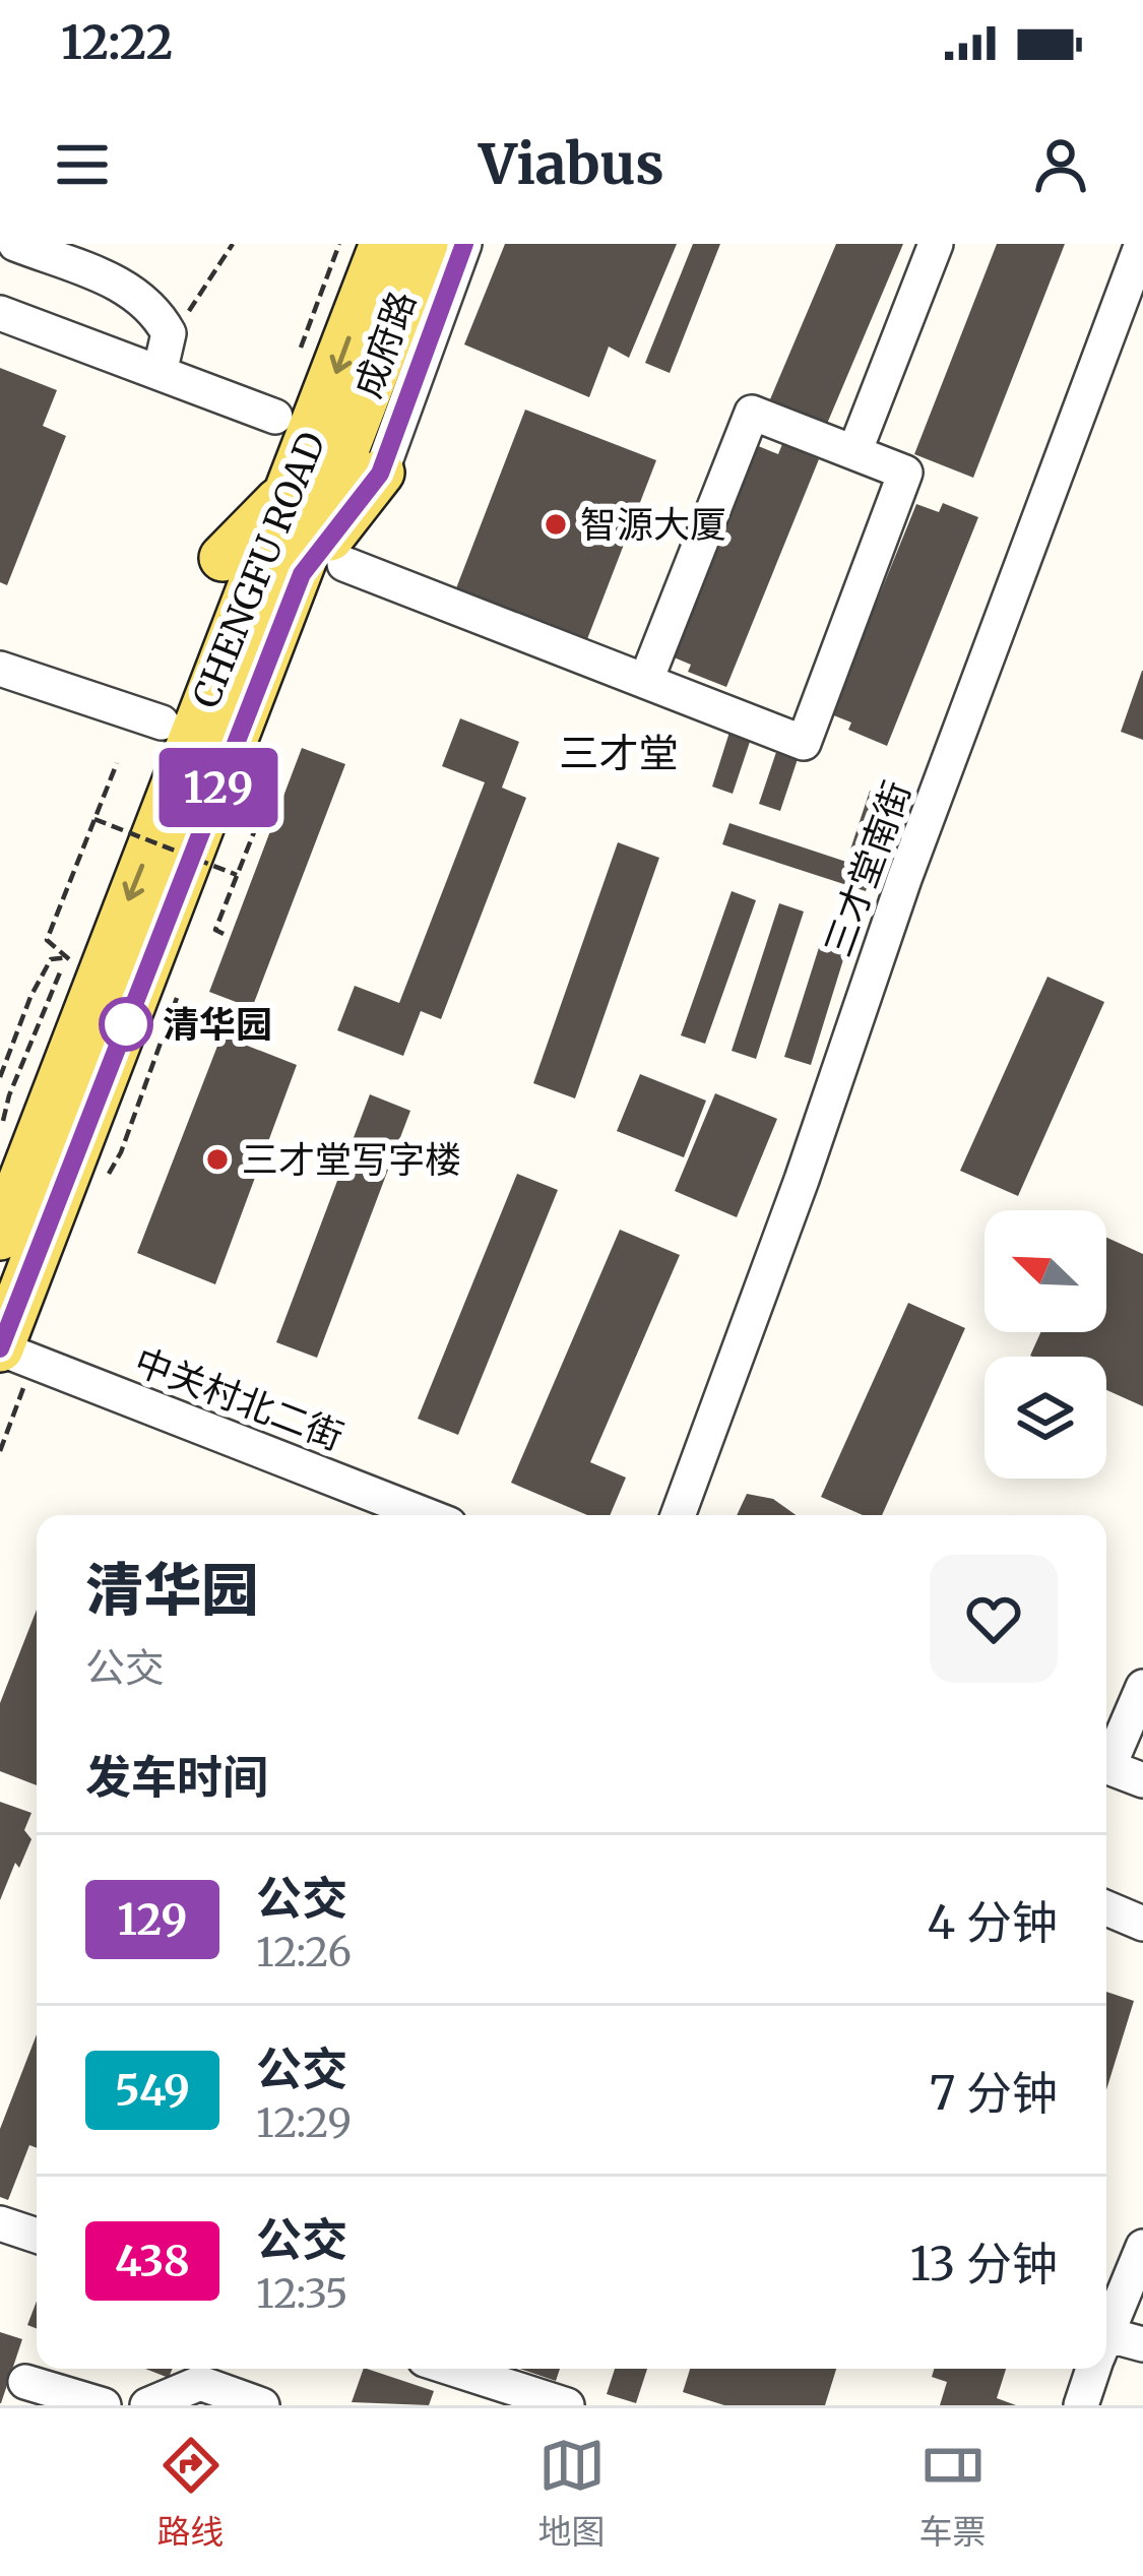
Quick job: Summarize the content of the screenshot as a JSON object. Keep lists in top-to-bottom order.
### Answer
{
  "streets": {
    "main road": ["CHENGFU ROAD"],
    "street": ["成府路", "三才堂南街", "中关村北二街"]
  },
  "crossings": [
    ["CHENGFU ROAD", "中关村北二街"]
  ],
  "districts": ["三才堂"],
  "places": ["智源大厦", "清华园", "三才堂写字楼"],
  "lines": ["bus line 129"],
  "north": "top left",
  "page": {
    "status": "12:22",
    "header": "Viabus",
    "on_map": "129",
    "heading": [
      ["清华园", "公交"],
      "发车时间"
    ],
    "list": [
      {
        "mark": "129",
        "name": "公交",
        "note": "12:26",
        "value": "4 分钟"
      },
      {
        "mark": "549",
        "name": "公交",
        "note": "12:29",
        "value": "7 分钟"
      },
      {
        "mark": "438",
        "name": "公交",
        "note": "12:35",
        "value": "13 分钟"
      }
    ],
    "tabs": ["路线", "地图", "车票"]
  }
}
